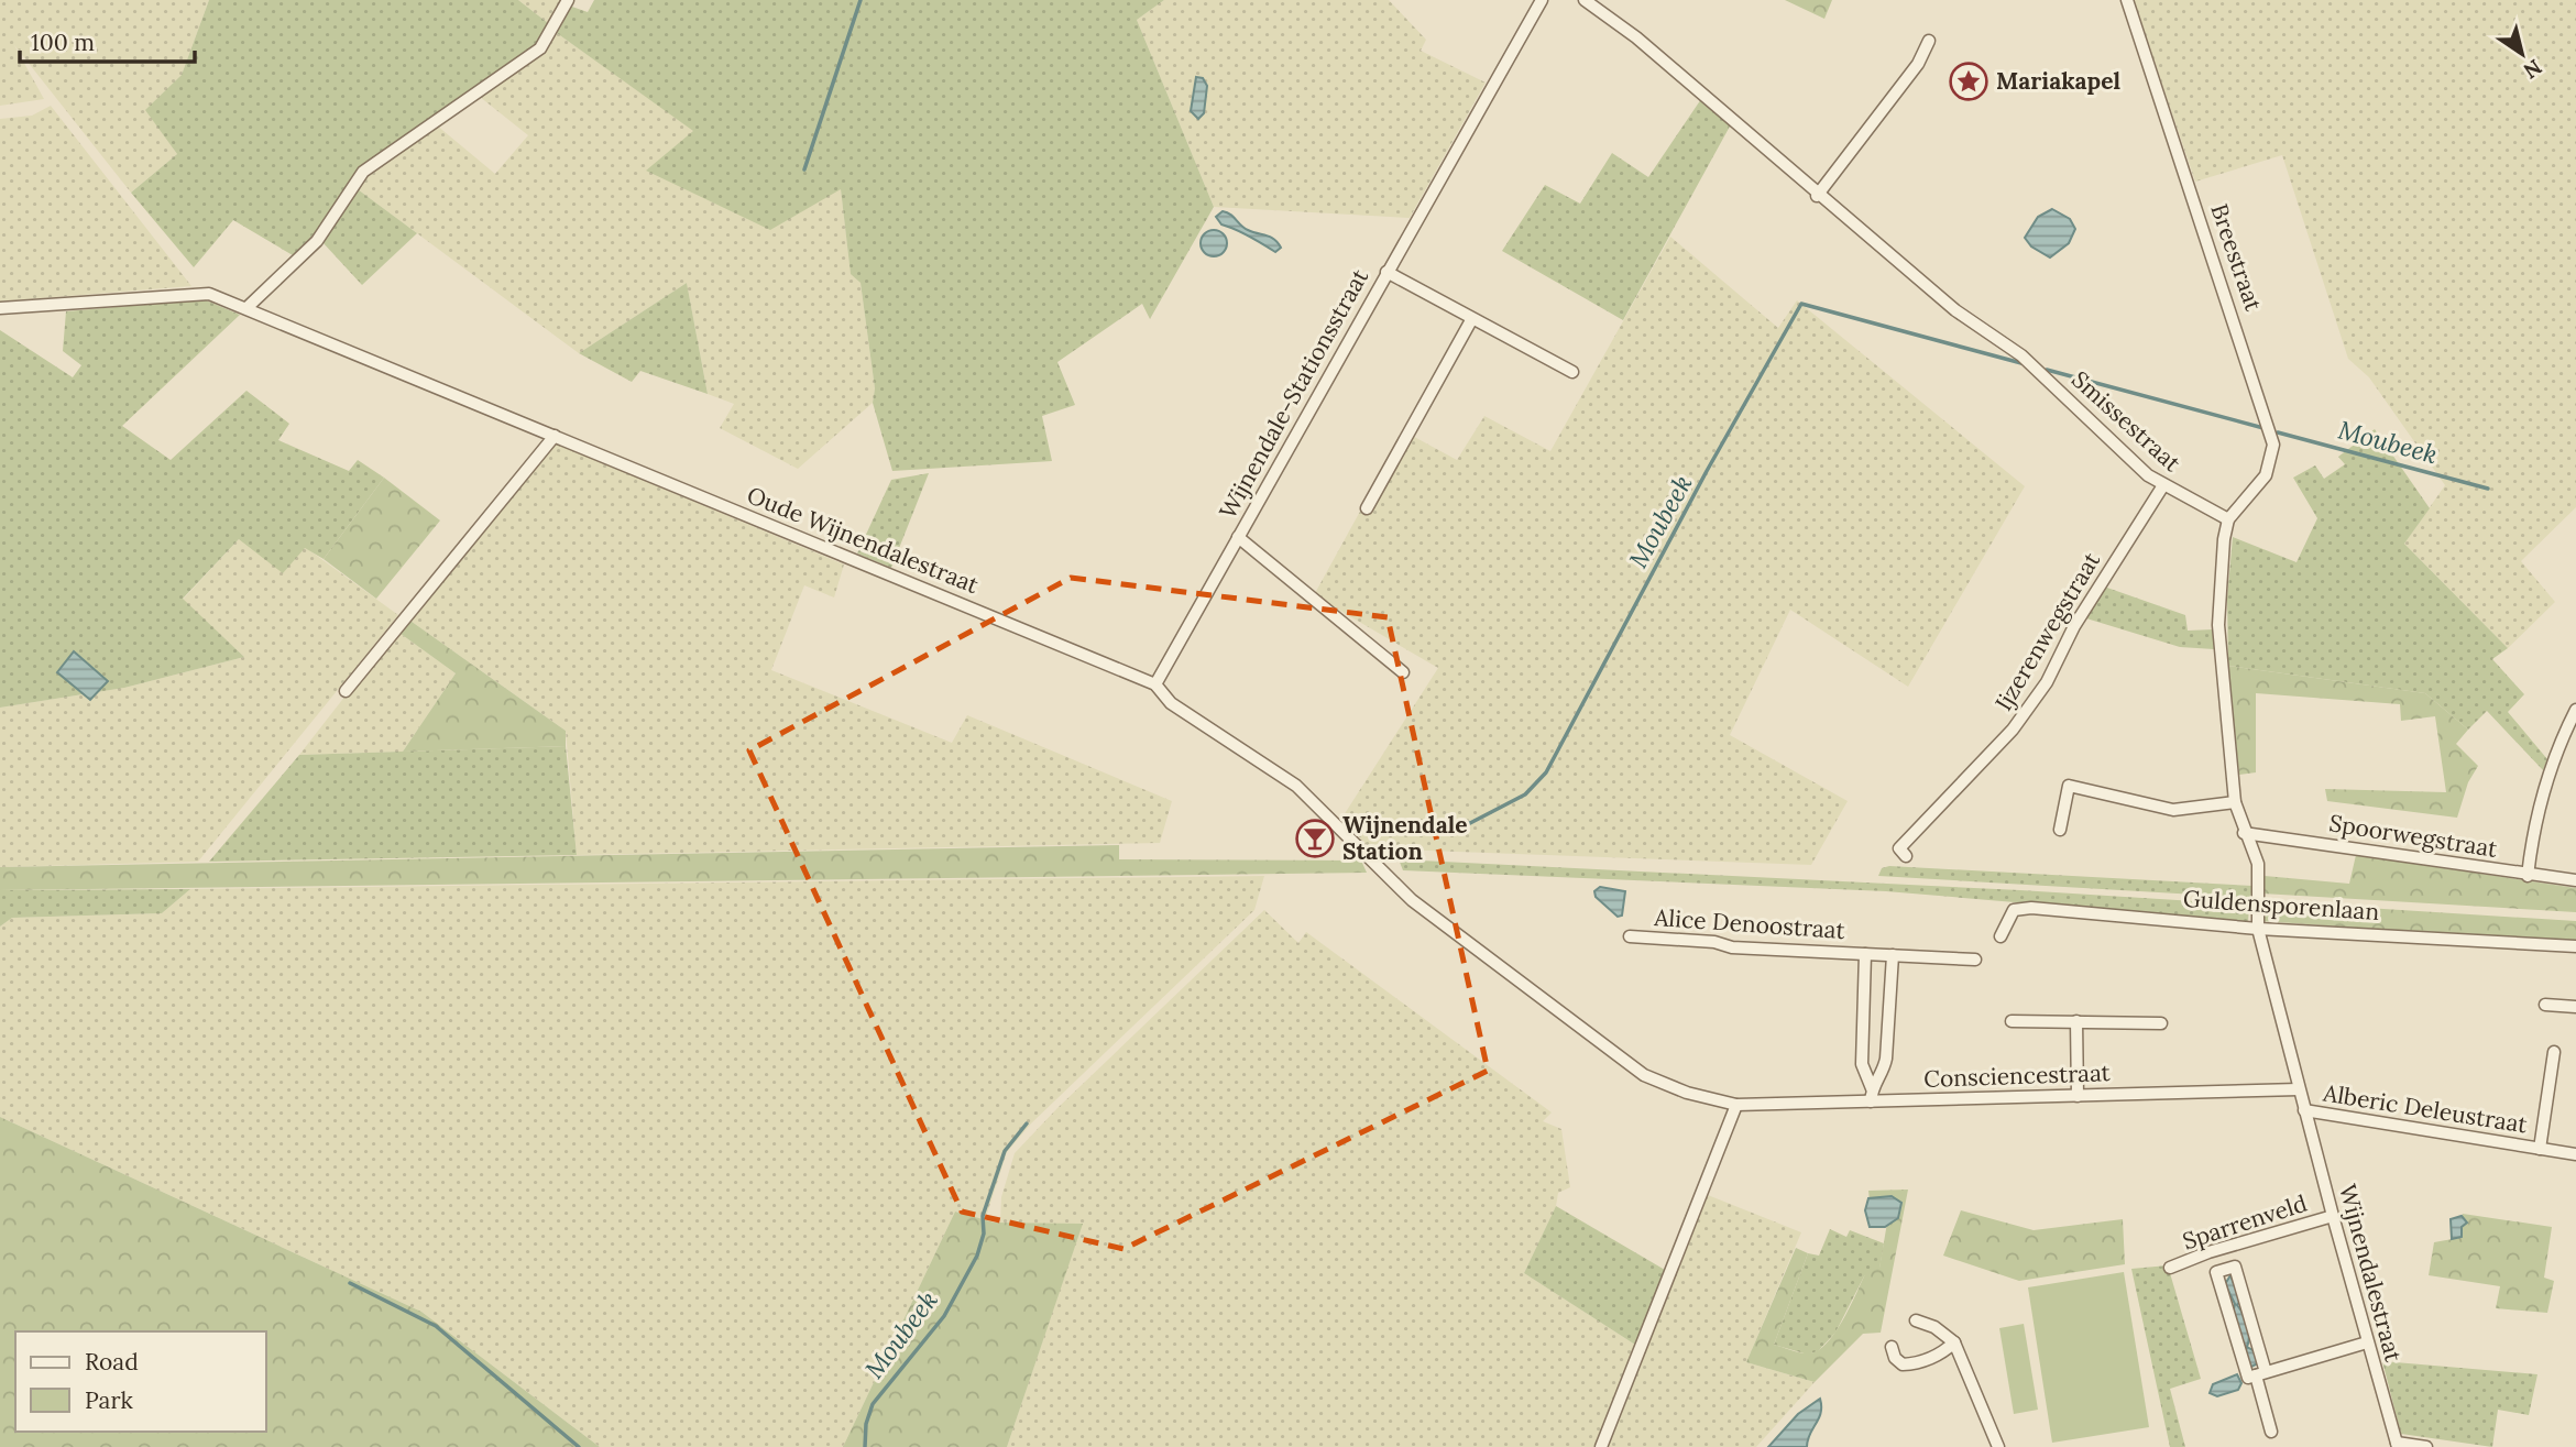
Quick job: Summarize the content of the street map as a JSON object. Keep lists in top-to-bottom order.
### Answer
{
  "streets": {
    "street": [
      "Breestraat",
      "Wijnendale-Stationsstraat",
      "Smissestraat",
      "Oude Wijnendalestraat",
      "Ijzerenwegstraat",
      "Spoorwegstraat",
      "Guldensporenlaan",
      "Alice Denoostraat",
      "Consciencestraat",
      "Alberic Deleustraat",
      "Sparrenveld",
      "Wijnendalestraat"
    ]
  },
  "crossings": [
    ["Breestraat", "Smissestraat"],
    ["Wijnendale-Stationsstraat", "Oude Wijnendalestraat"],
    ["Wijnendale-Stationsstraat", "Consciencestraat"],
    ["Smissestraat", "Ijzerenwegstraat"],
    ["Oude Wijnendalestraat", "Consciencestraat"],
    ["Alice Denoostraat", "Consciencestraat"],
    ["Alberic Deleustraat", "Wijnendalestraat"],
    ["Sparrenveld", "Wijnendalestraat"]
  ],
  "water": ["Moubeek"],
  "places": {
    "place": ["Mariakapel"],
    "bar": ["Wijnendale Station"]
  },
  "legend": ["Road", "Park"],
  "scale_bar": "100 m",
  "north": "bottom right"
}
